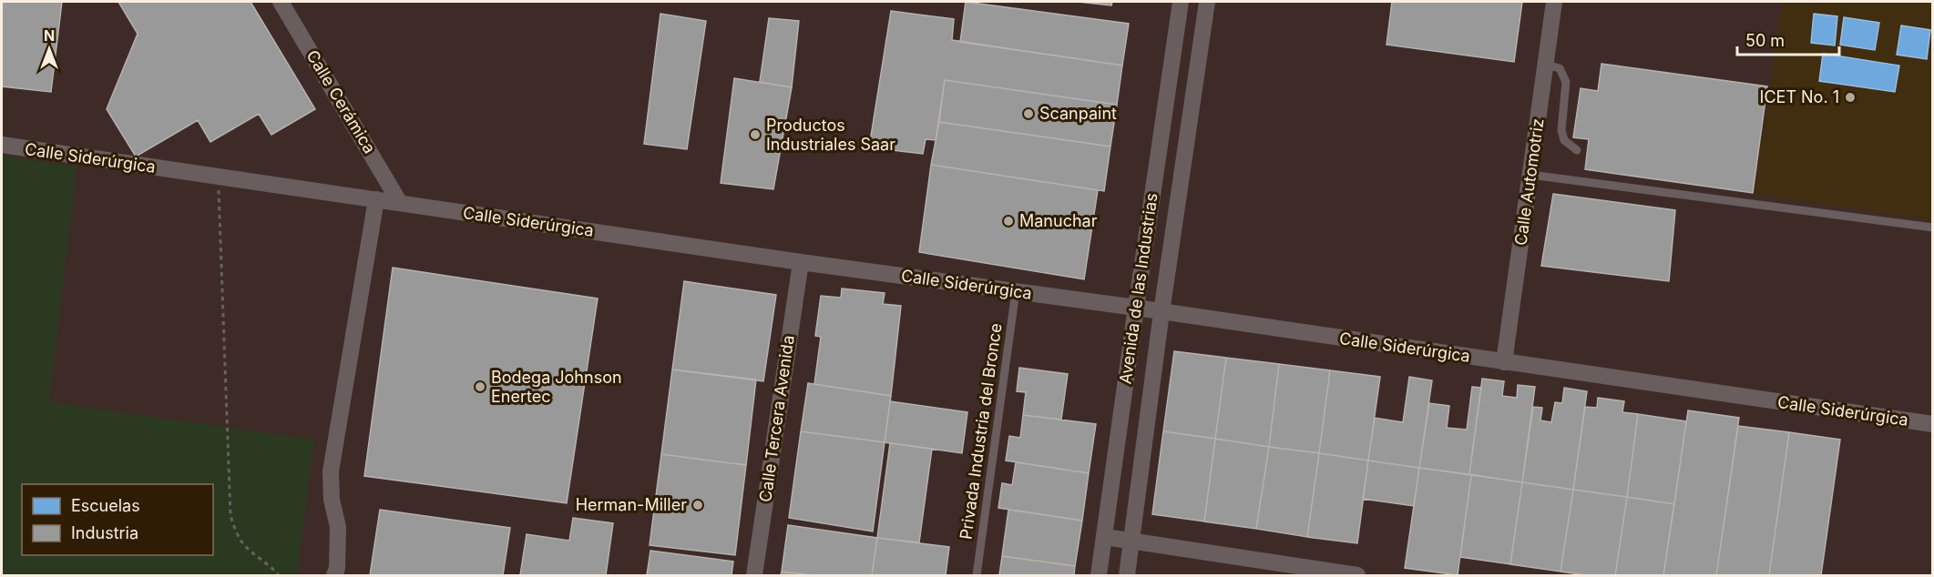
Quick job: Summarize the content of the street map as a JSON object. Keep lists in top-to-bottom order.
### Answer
{
  "streets": {
    "street": [
      "Calle Cerámica",
      "Calle Siderúrgica",
      "Calle Automotriz",
      "Avenida de las Industrias",
      "Calle Tercera Avenida"
    ],
    "lane": ["Privada Industria del Bronce"]
  },
  "crossings": [
    ["Calle Cerámica", "Calle Siderúrgica"],
    ["Calle Siderúrgica", "Calle Automotriz"],
    ["Calle Siderúrgica", "Avenida de las Industrias"],
    ["Calle Siderúrgica", "Calle Tercera Avenida"],
    ["Calle Siderúrgica", "Privada Industria del Bronce"]
  ],
  "places": [
    "ICET No. 1",
    "Scanpaint",
    "Productos Industriales Saar",
    "Manuchar",
    "Bodega Johnson Enertec",
    "Herman-Miller"
  ],
  "legend": ["Escuelas", "Industria"],
  "scale_bar": "50 m",
  "north": "top"
}
